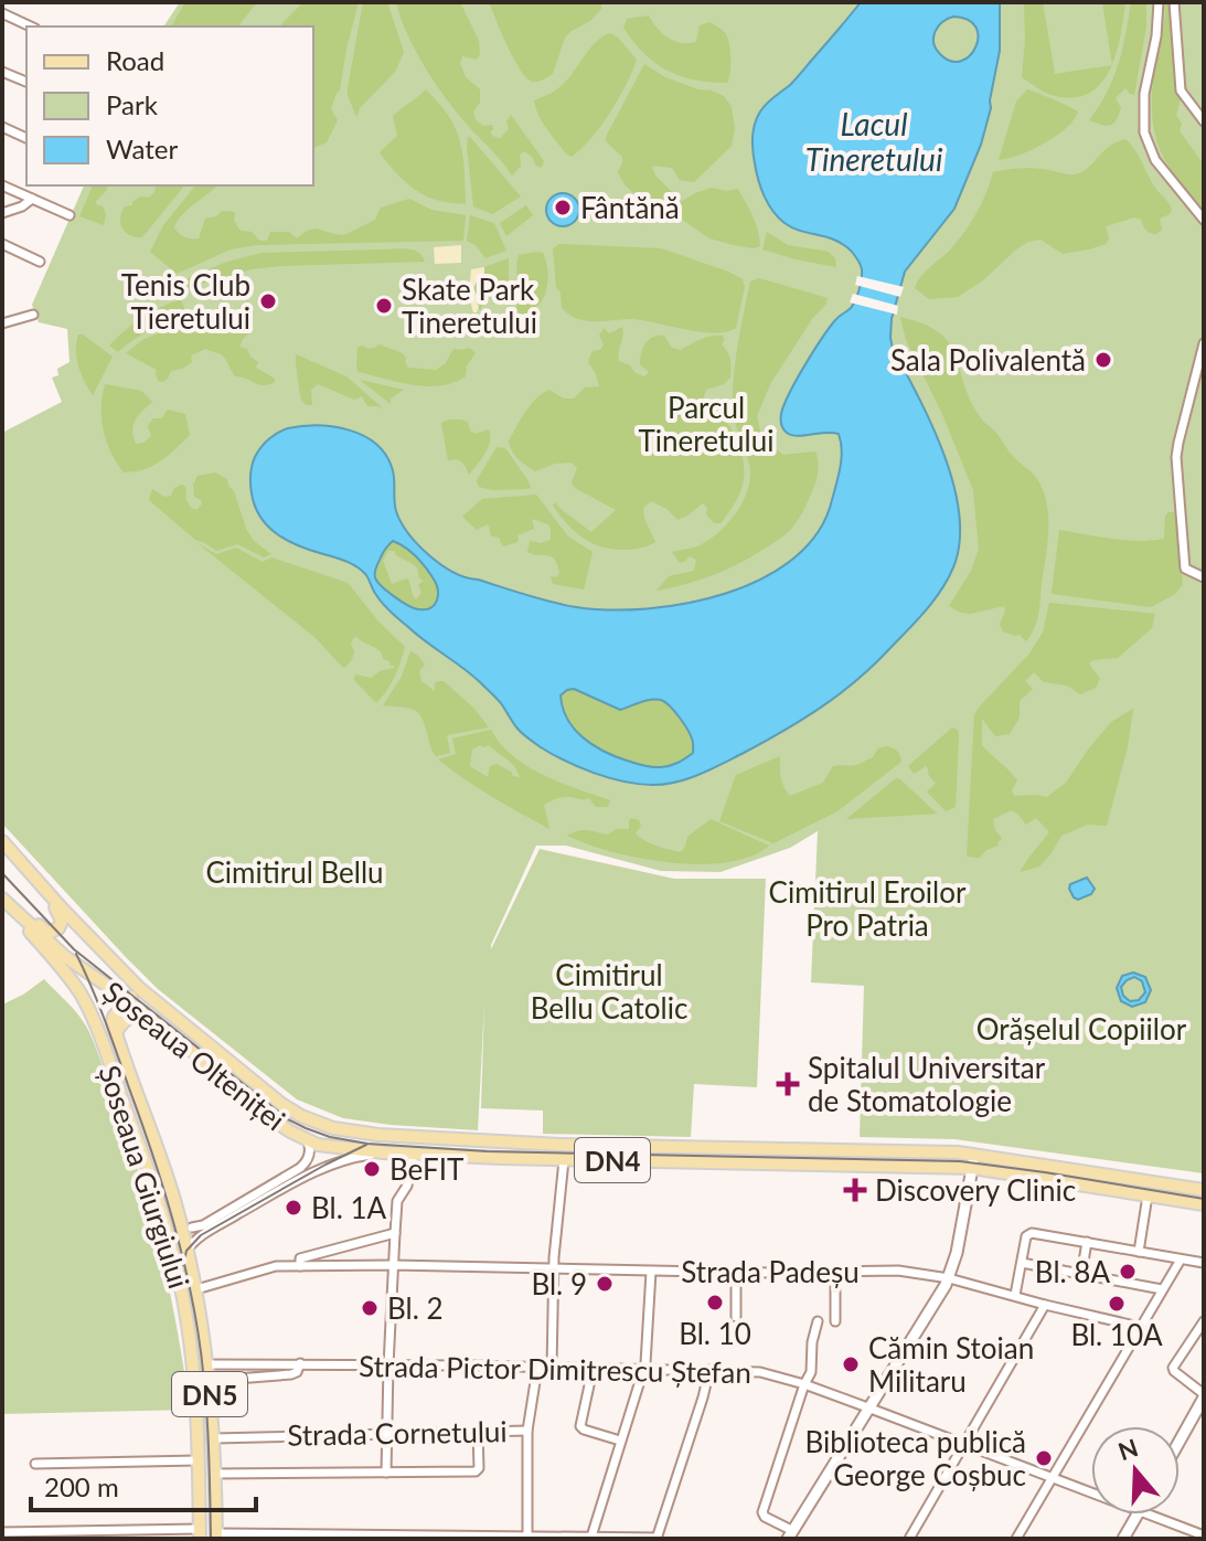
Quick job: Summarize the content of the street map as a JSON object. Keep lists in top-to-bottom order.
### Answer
{
  "streets": {
    "main road": [
      "Șoseaua Olteniței",
      "DN4",
      "Șoseaua Giurgiului",
      "DN5"
    ],
    "street": ["Strada Padeșu", "Strada Pictor Dimitrescu Ștefan", "Strada Cornetului"]
  },
  "crossings": [
    ["Șoseaua Olteniței", "Șoseaua Giurgiului"],
    ["Șoseaua Giurgiului", "Strada Padeșu"],
    ["Șoseaua Giurgiului", "Strada Pictor Dimitrescu Ștefan"],
    ["Șoseaua Giurgiului", "Strada Cornetului"]
  ],
  "water": ["Lacul Tineretului"],
  "parks": [
    "Parcul Tineretului",
    "Cimitirul Bellu",
    "Cimitirul Eroilor Pro Patria",
    "Cimitirul Bellu Catolic",
    "Orășelul Copiilor"
  ],
  "places": {
    "other": [
      "Fântănă",
      "Tenis Club Tieretului",
      "Skate Park Tineretului",
      "Sala Polivalentă",
      "BeFIT",
      "Bl. 1A",
      "Bl. 8A",
      "Bl. 9",
      "Bl. 10",
      "Bl. 10A",
      "Bl. 2",
      "Cămin Stoian Militaru",
      "Biblioteca publică George Coșbuc"
    ],
    "health": ["Spitalul Universitar de Stomatologie", "Discovery Clinic"]
  },
  "legend": ["Road", "Park", "Water"],
  "scale_bar": "200 m",
  "north": "top"
}
